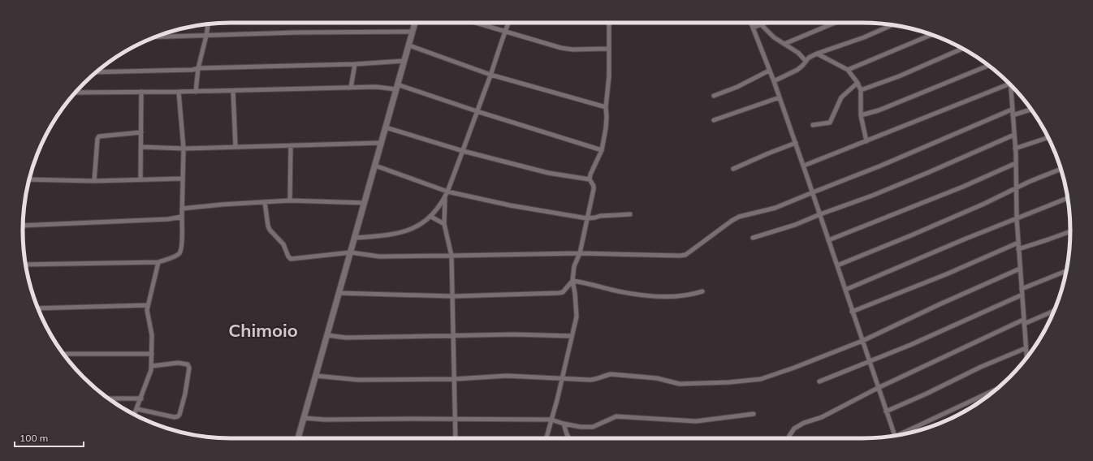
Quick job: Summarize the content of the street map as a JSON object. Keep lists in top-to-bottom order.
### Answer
{
  "districts": ["Chimoio"],
  "scale_bar": "100 m"
}
